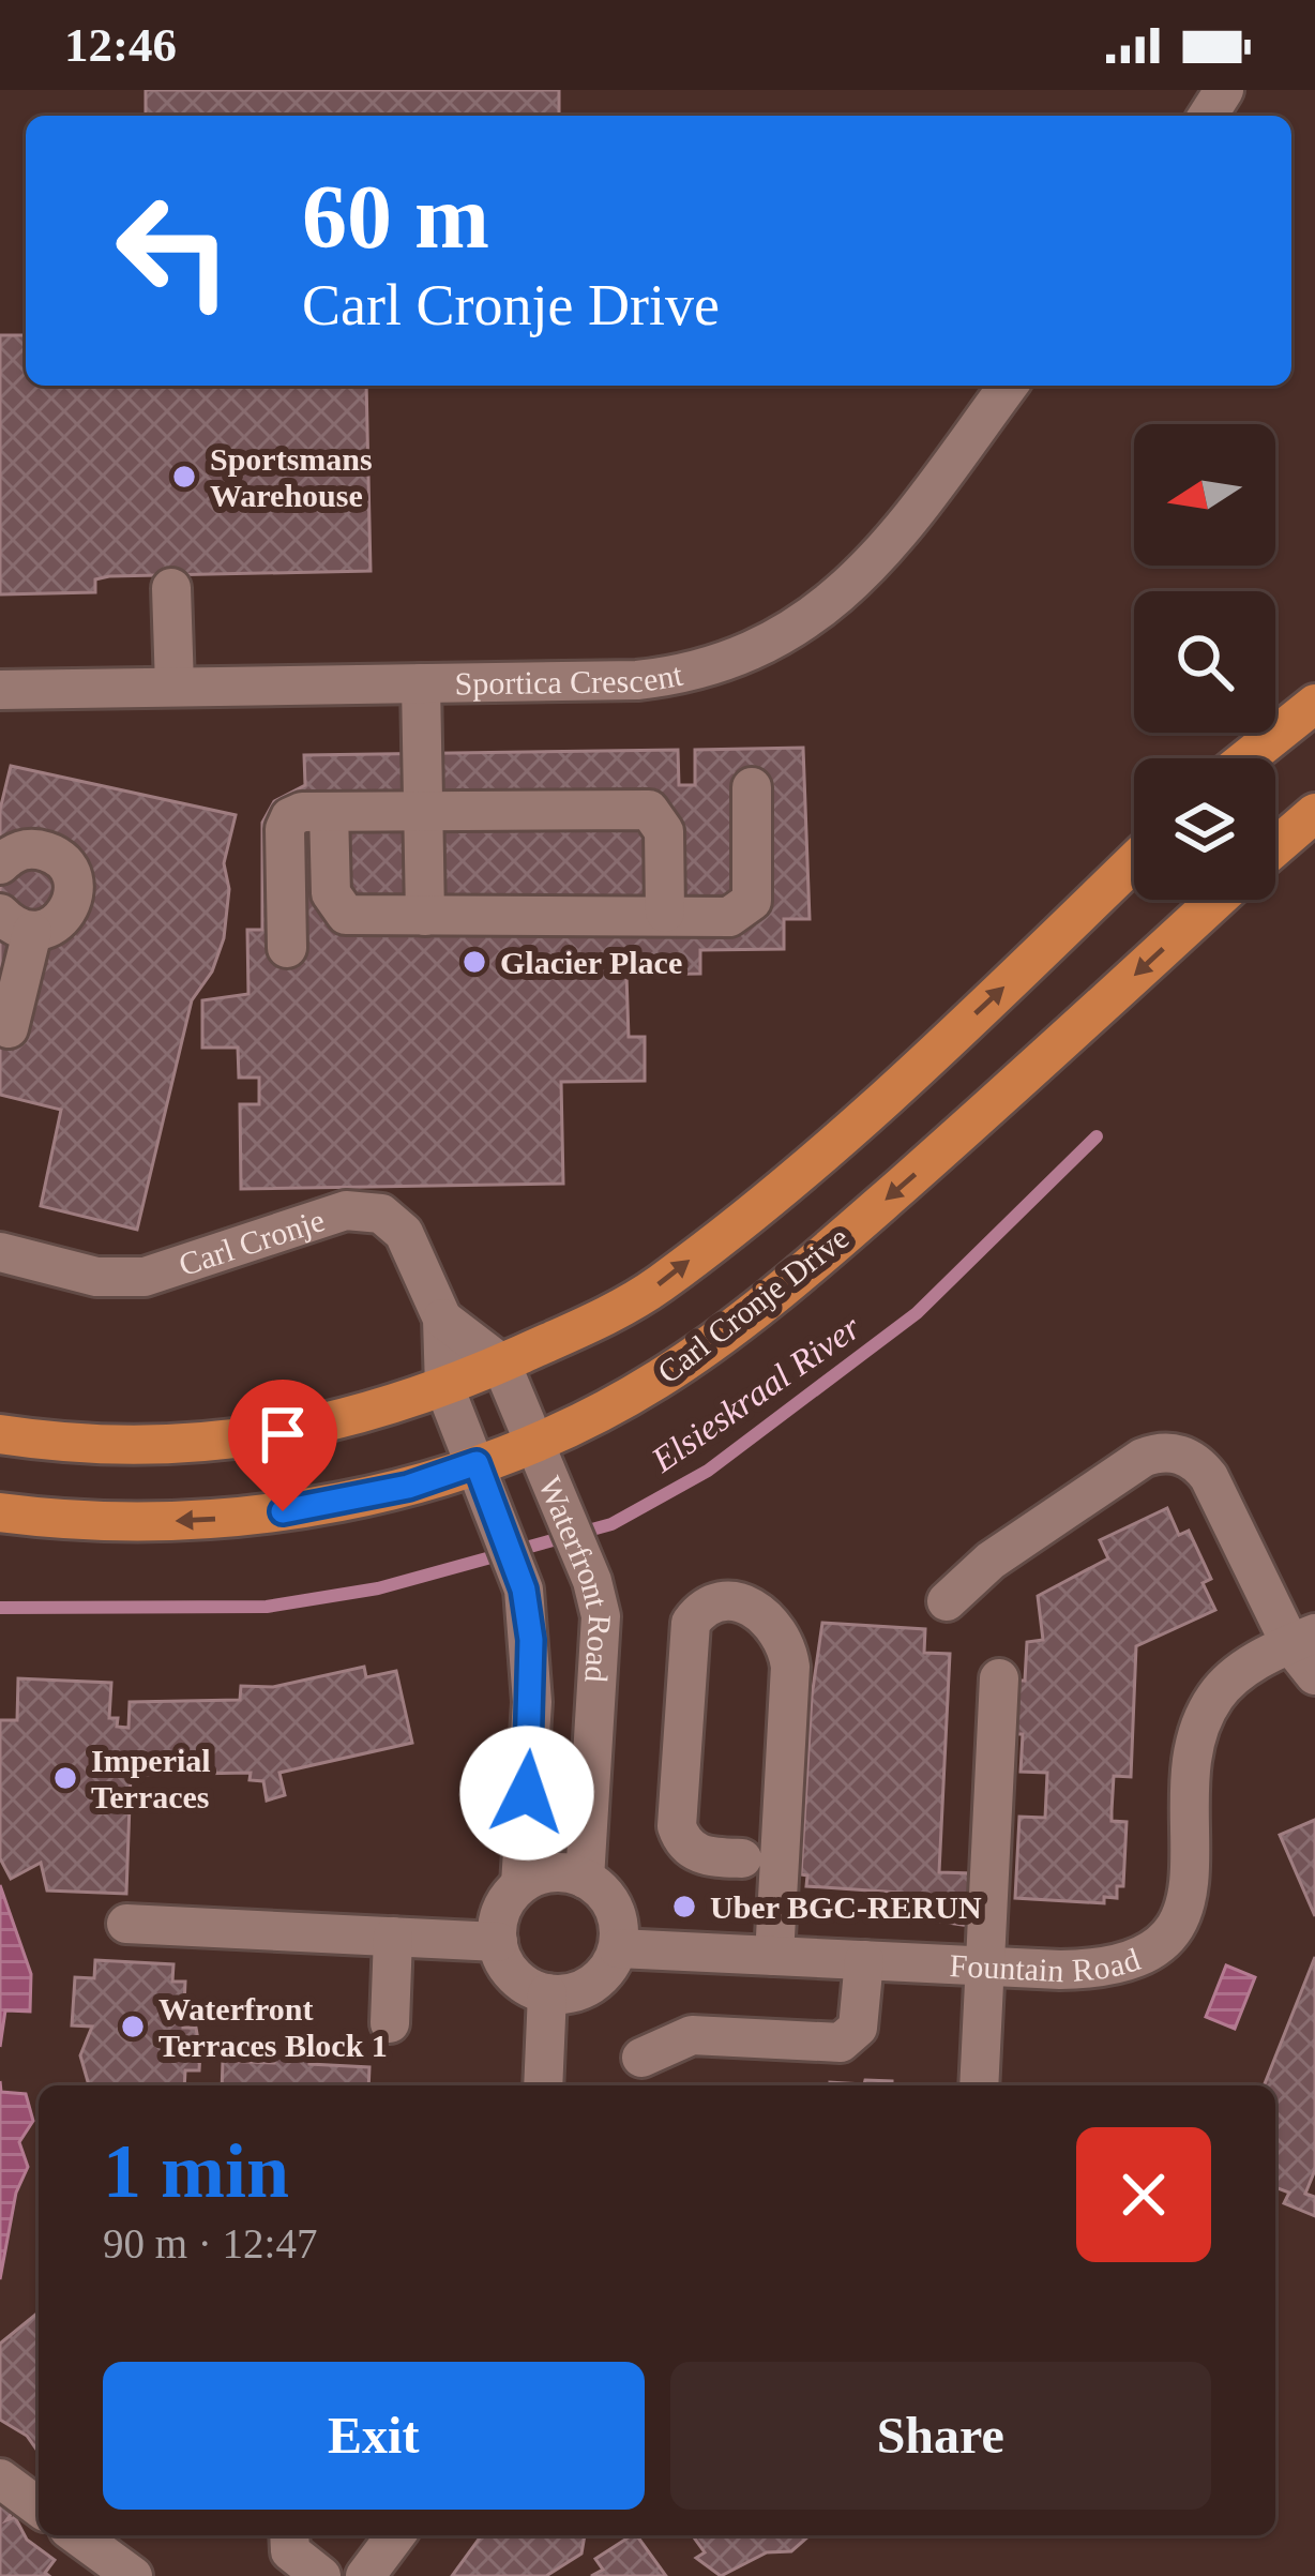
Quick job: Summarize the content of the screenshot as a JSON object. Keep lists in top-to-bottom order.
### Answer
{
  "streets": {
    "main road": ["Carl Cronje Drive"],
    "street": [
      "Sportica Crescent",
      "Carl Cronje",
      "Waterfront Road",
      "Fountain Road"
    ]
  },
  "crossings": [
    ["Carl Cronje", "Waterfront Road"],
    ["Carl Cronje Drive", "Waterfront Road"],
    ["Waterfront Road", "Fountain Road"]
  ],
  "water": ["Elsieskraal River"],
  "places": [
    "Sportsmans Warehouse",
    "Glacier Place",
    "Imperial Terraces",
    "Uber BGC-RERUN",
    "Waterfront Terraces Block 1"
  ],
  "north": "left",
  "page": {
    "status": "12:46",
    "turn": ["60 m", "Carl Cronje Drive"],
    "heading": ["1 min", "90 m · 12:47"],
    "buttons": ["Exit", "Share"]
  }
}
